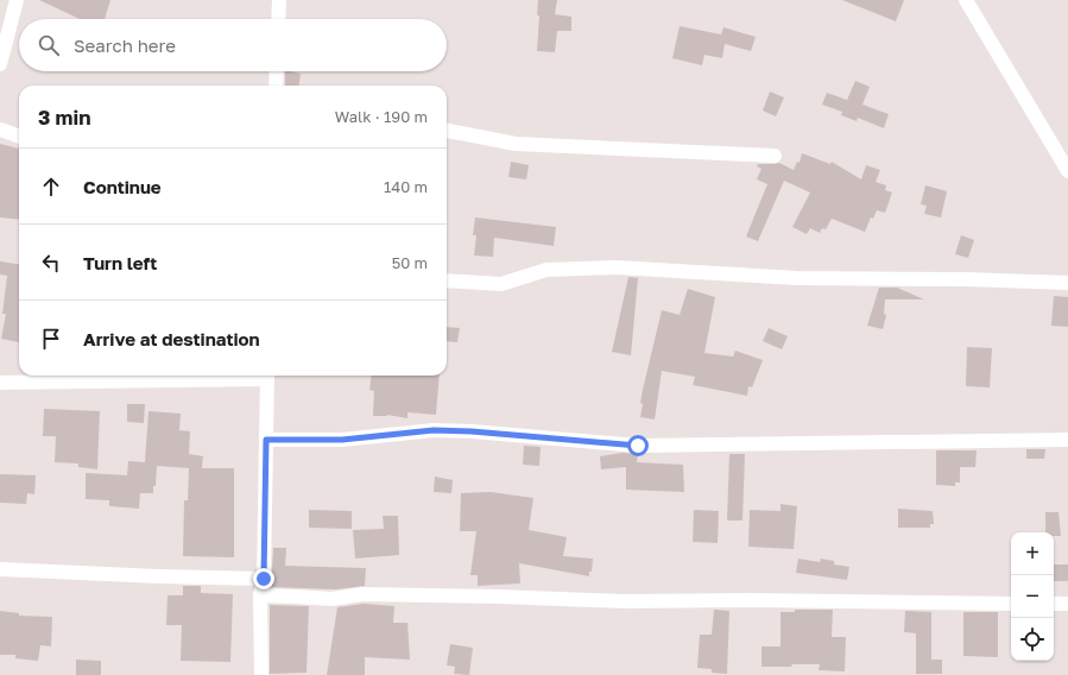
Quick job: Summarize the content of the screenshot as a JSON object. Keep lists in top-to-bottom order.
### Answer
{
  "page": {
    "search": "Search here",
    "heading": ["3 min", "Walk · 190 m"],
    "list": [
      ["Continue", "140 m"],
      ["Turn left", "50 m"],
      "Arrive at destination"
    ],
    "map_buttons": ["+", "−"]
  }
}
